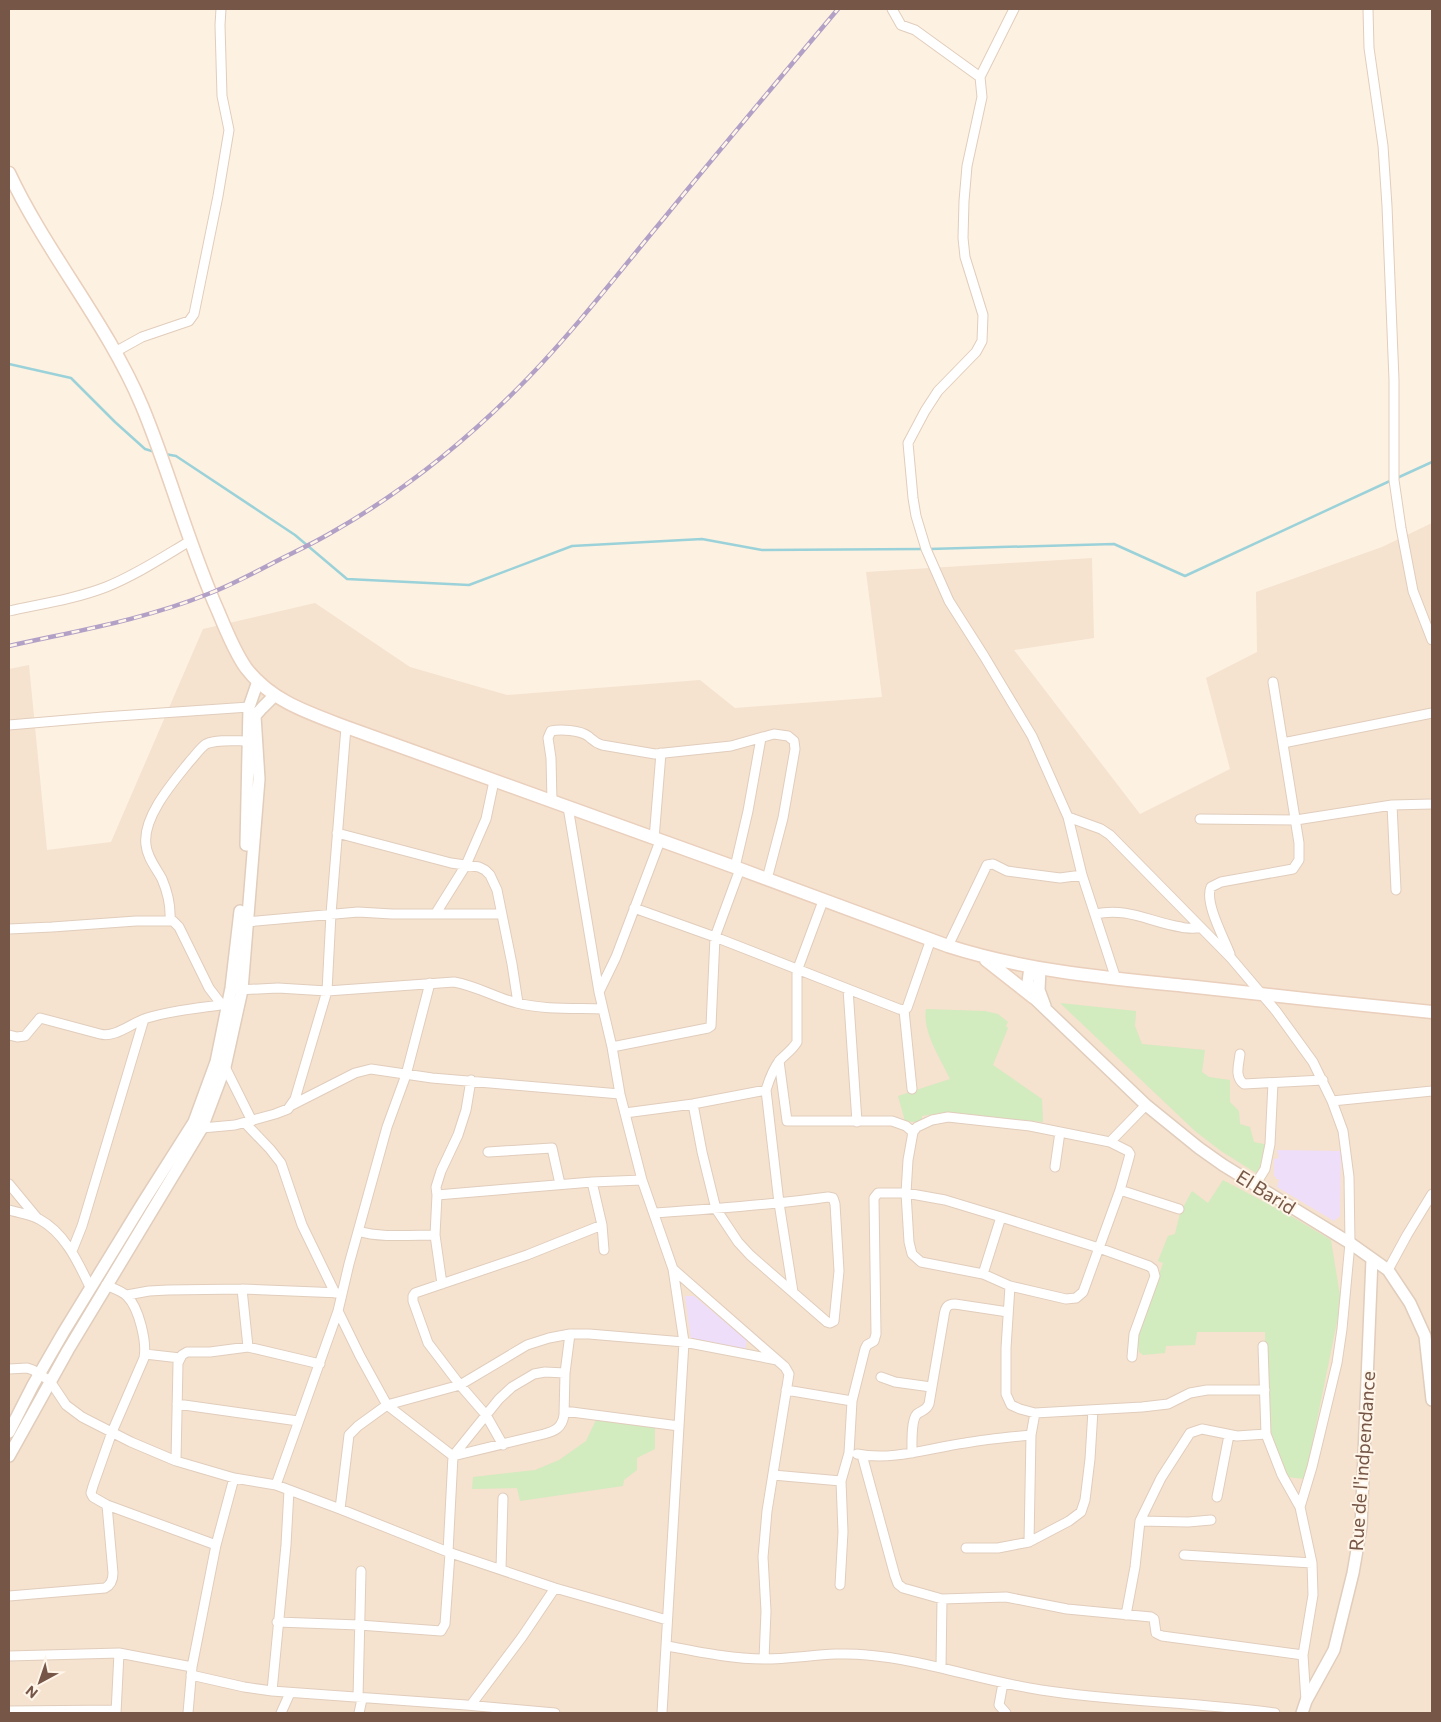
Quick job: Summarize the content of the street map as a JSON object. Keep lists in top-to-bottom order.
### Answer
{
  "streets": {
    "street": ["El Barid", "Rue de l'indpendance"]
  },
  "crossings": [
    ["El Barid", "Rue de l'indpendance"]
  ],
  "north": "bottom left"
}
